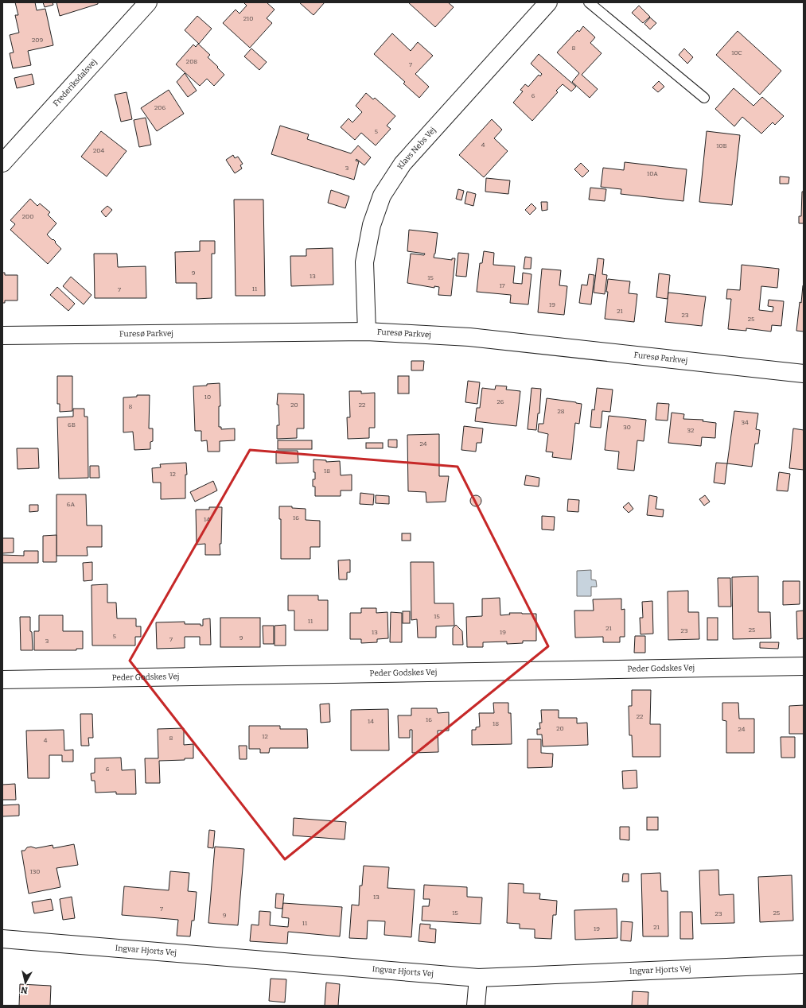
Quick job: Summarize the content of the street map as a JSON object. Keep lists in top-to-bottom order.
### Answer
{
  "streets": {
    "street": [
      "Frederiksdalsvej",
      "Klavs Nebs Vej",
      "Furesø Parkvej",
      "Peder Godskes Vej",
      "Ingvar Hjorts Vej"
    ]
  },
  "crossings": [
    ["Klavs Nebs Vej", "Furesø Parkvej"]
  ],
  "house_numbers": [
    "210",
    "209",
    "8",
    "10C",
    "208",
    "7",
    "6",
    "206",
    "5",
    "4",
    "10B",
    "204",
    "3",
    "10A",
    "200",
    "9",
    "13",
    "15",
    "17",
    "11",
    "7",
    "19",
    "21",
    "23",
    "25",
    "10",
    "26",
    "20",
    "22",
    "8",
    "28",
    "34",
    "6B",
    "30",
    "32",
    "24",
    "18",
    "12",
    "6A",
    "16",
    "14",
    "15",
    "11",
    "21",
    "25",
    "23",
    "13",
    "19",
    "5",
    "9",
    "7",
    "3",
    "22",
    "16",
    "14",
    "18",
    "20",
    "24",
    "12",
    "8",
    "4",
    "6",
    "130",
    "13",
    "7",
    "15",
    "25",
    "23",
    "9",
    "11",
    "21",
    "19"
  ],
  "north": "bottom"
}
